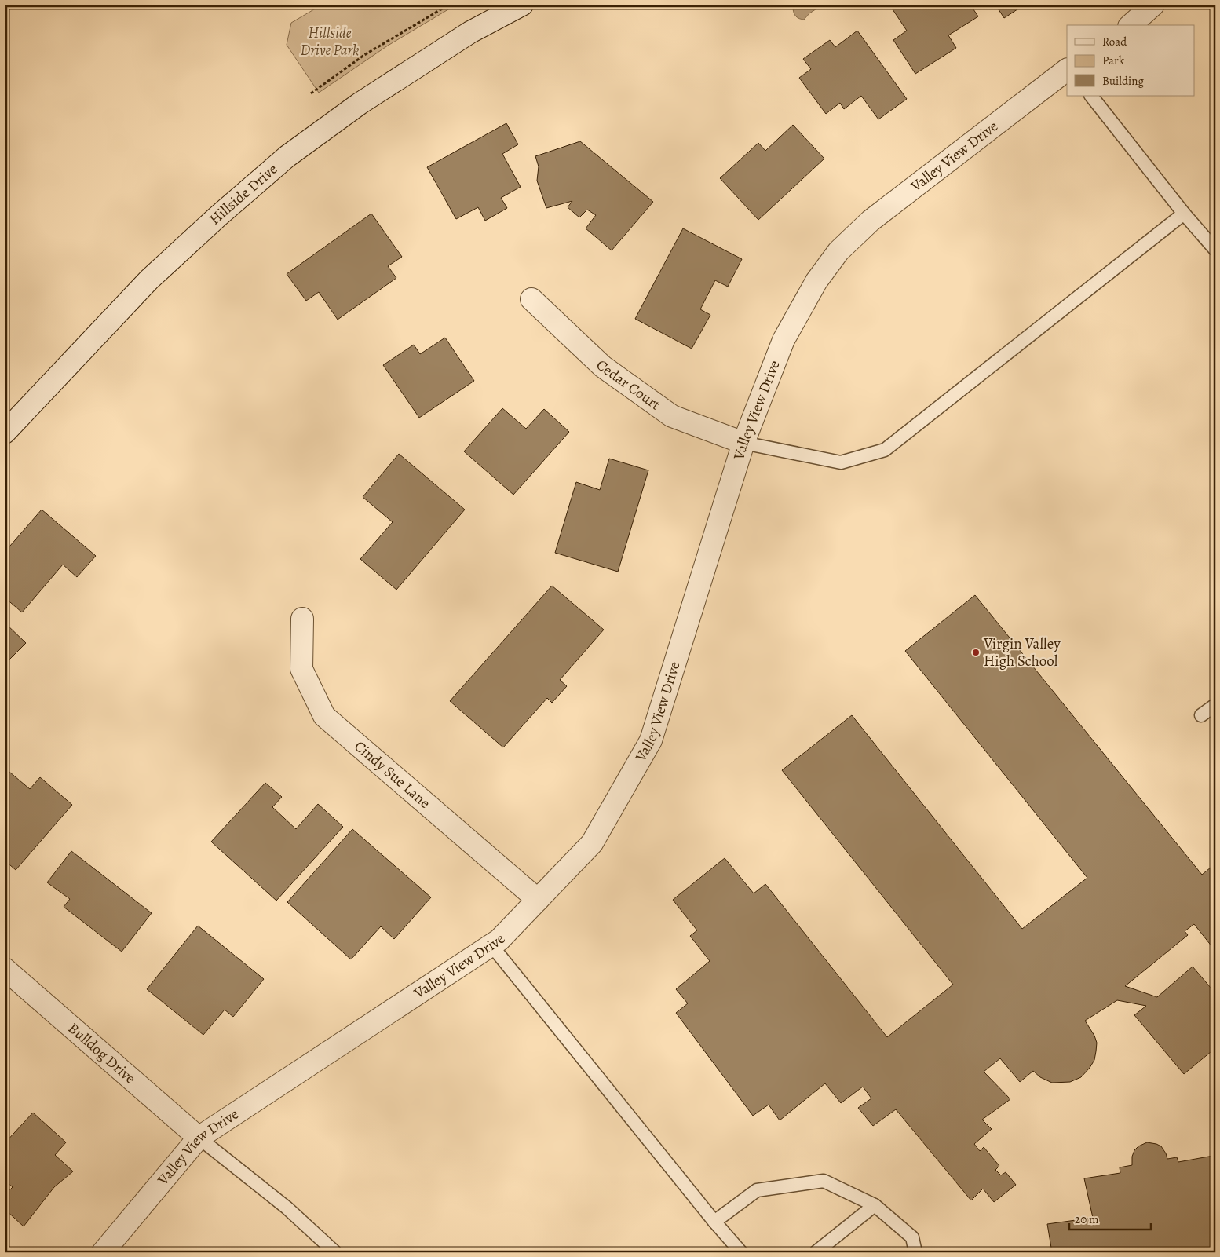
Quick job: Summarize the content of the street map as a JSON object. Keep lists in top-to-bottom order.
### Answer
{
  "streets": {
    "street": [
      "Valley View Drive",
      "Hillside Drive",
      "Cedar Court",
      "Cindy Sue Lane",
      "Bulldog Drive"
    ]
  },
  "crossings": [
    ["Valley View Drive", "Cedar Court"],
    ["Valley View Drive", "Cindy Sue Lane"],
    ["Valley View Drive", "Bulldog Drive"]
  ],
  "parks": ["Hillside Drive Park"],
  "places": ["Virgin Valley High School"],
  "legend": ["Road", "Park", "Building"],
  "scale_bar": "20 m"
}
